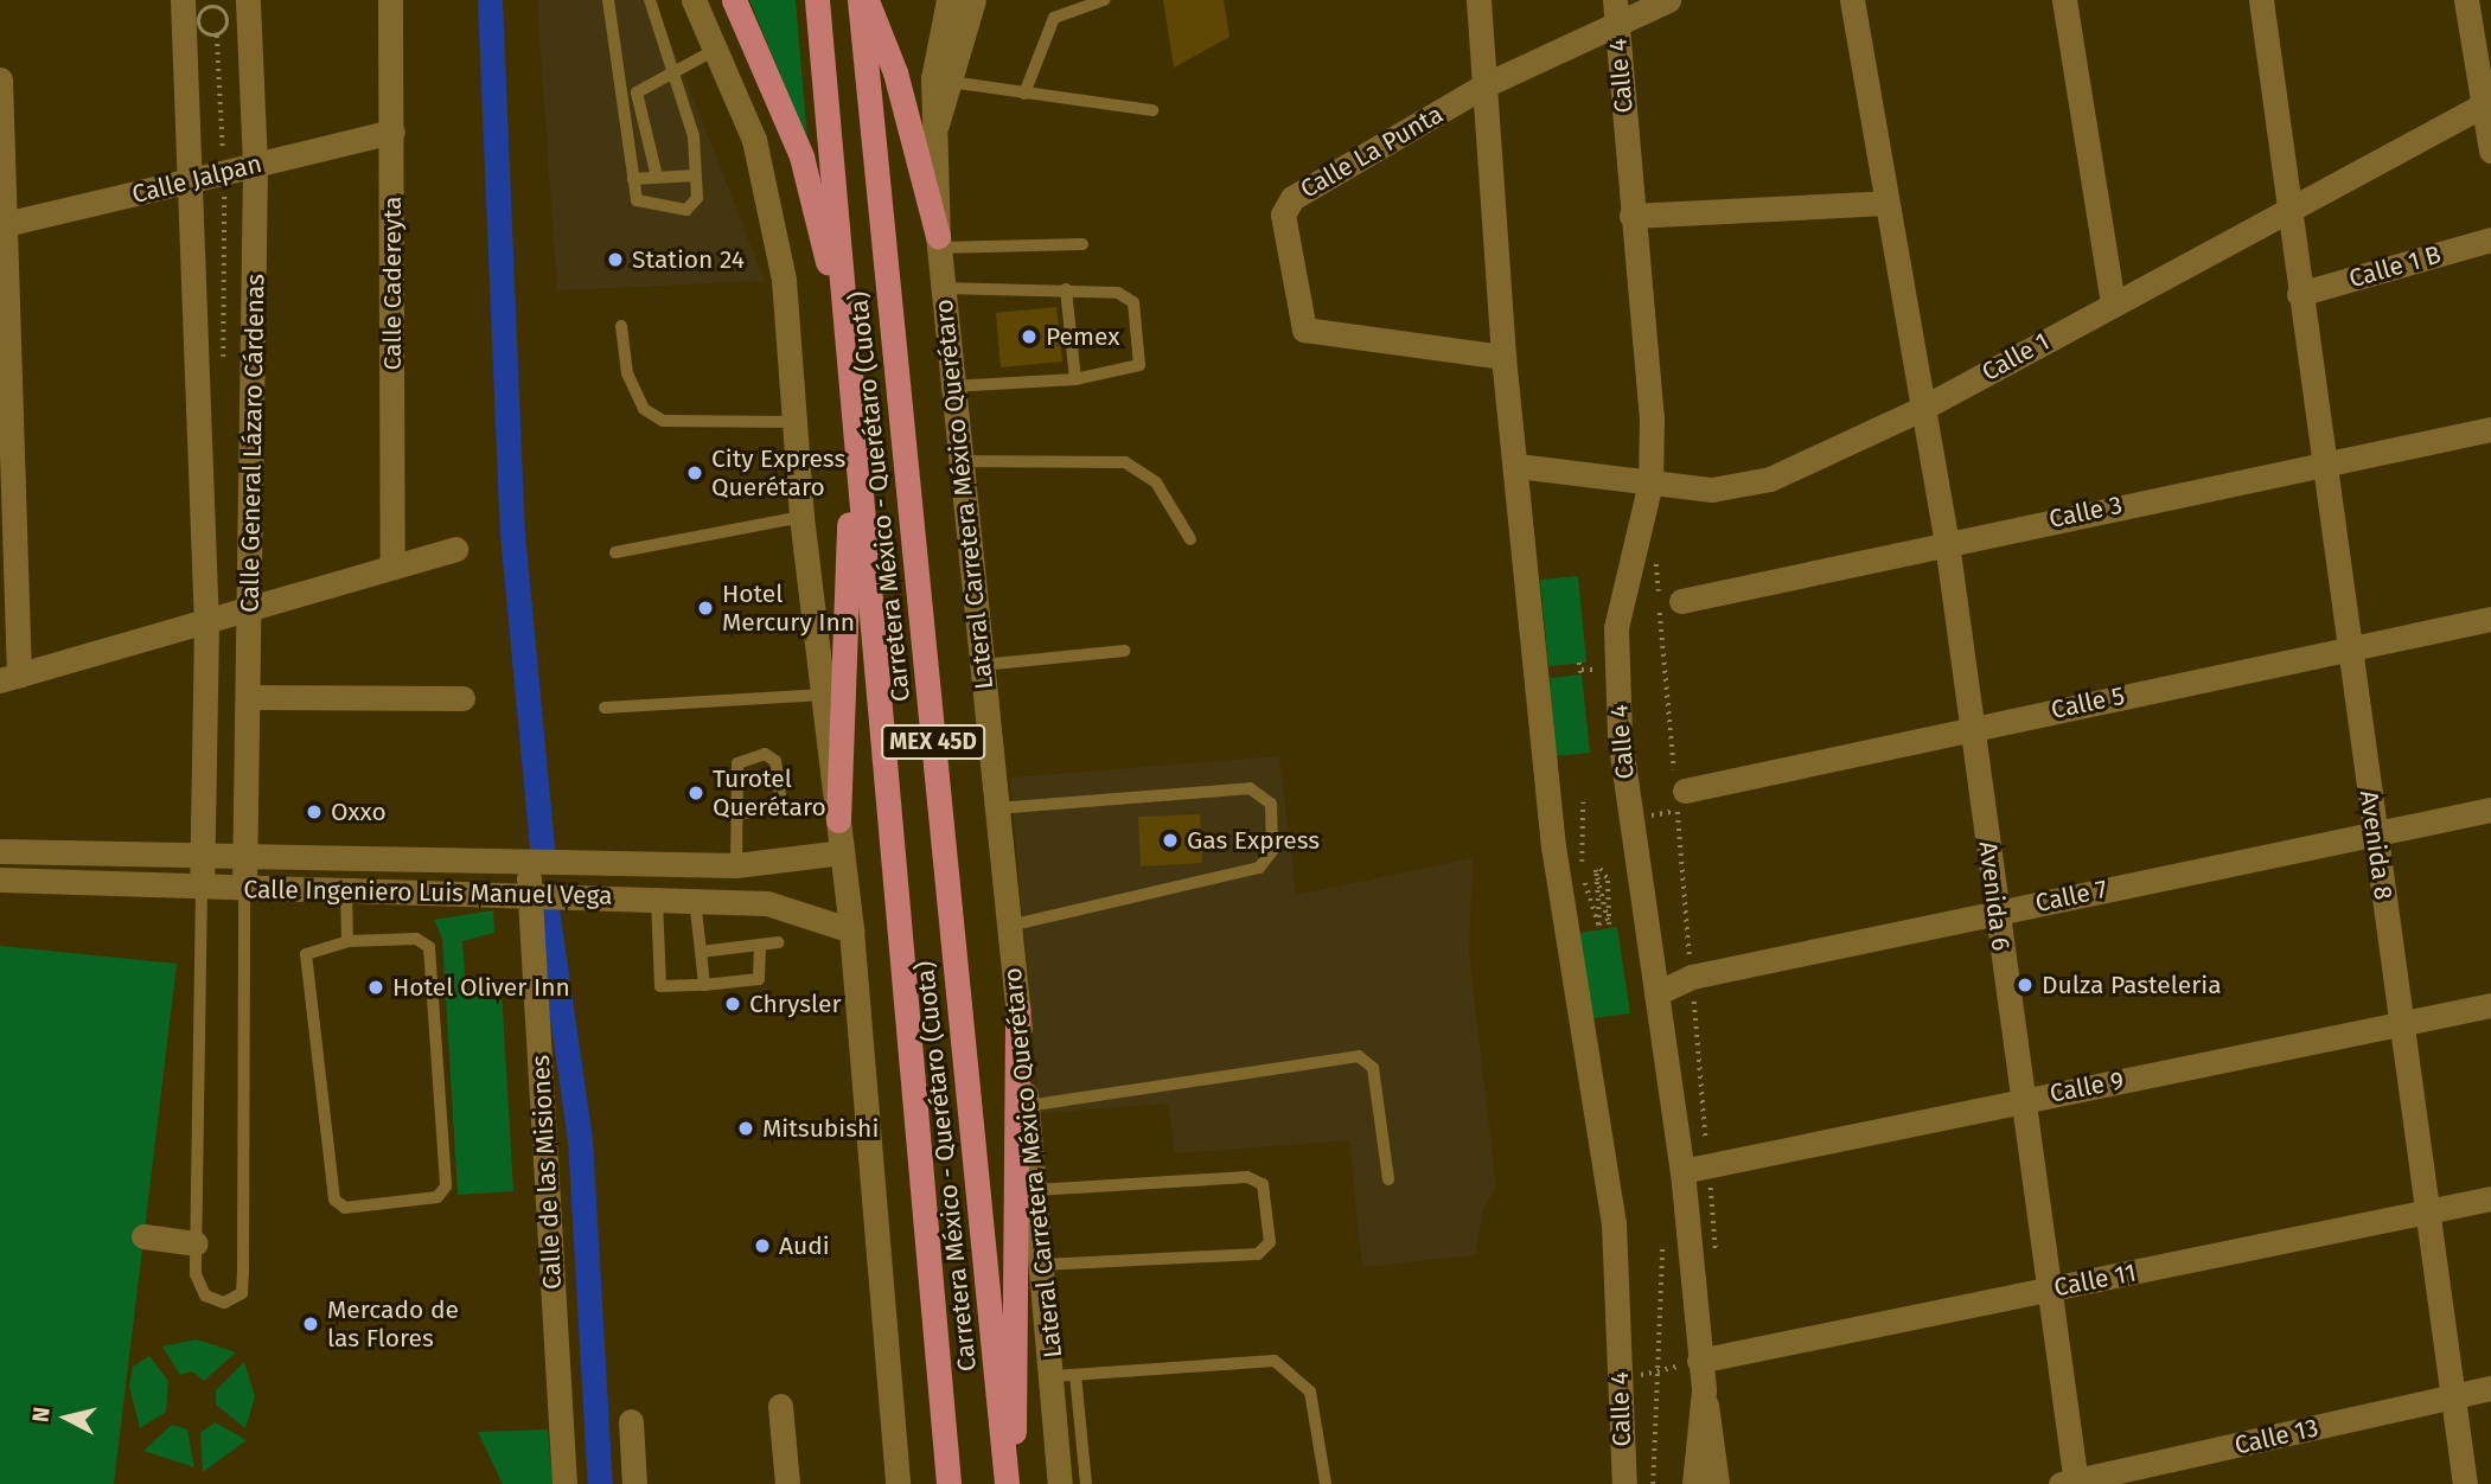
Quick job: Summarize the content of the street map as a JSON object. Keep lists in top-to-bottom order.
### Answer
{
  "streets": {
    "highway": ["Carretera México - Querétaro (Cuota)", "MEX 45D"],
    "street": [
      "Calle 4",
      "Calle La Punta",
      "Calle Jalpan",
      "Calle 1 B",
      "Calle Cadereyta",
      "Calle 1",
      "Calle General Lázaro Cárdenas",
      "Lateral Carretera México Querétaro",
      "Calle 3",
      "Calle 5",
      "Avenida 8",
      "Calle Ingeniero Luis Manuel Vega",
      "Avenida 6",
      "Calle 7",
      "Calle 9",
      "Calle de las Misiones",
      "Calle 11",
      "Calle 13"
    ]
  },
  "crossings": [
    ["Calle 4", "Calle La Punta"],
    ["Calle 4", "Calle 1"],
    ["Calle 4", "Calle 7"],
    ["Calle 4", "Calle 9"],
    ["Calle 4", "Calle 11"],
    ["Calle Jalpan", "Calle Cadereyta"],
    ["Calle Jalpan", "Calle General Lázaro Cárdenas"],
    ["Calle 1 B", "Avenida 8"],
    ["Calle 1", "Avenida 8"],
    ["Calle 1", "Avenida 6"],
    ["Calle General Lázaro Cárdenas", "Calle Ingeniero Luis Manuel Vega"],
    ["Calle 3", "Avenida 8"],
    ["Calle 3", "Avenida 6"],
    ["Calle 5", "Avenida 8"],
    ["Calle 5", "Avenida 6"],
    ["Avenida 8", "Calle 7"],
    ["Avenida 8", "Calle 9"],
    ["Avenida 8", "Calle 11"],
    ["Avenida 8", "Calle 13"],
    ["Calle Ingeniero Luis Manuel Vega", "Calle de las Misiones"],
    ["Avenida 6", "Calle 7"],
    ["Avenida 6", "Calle 9"],
    ["Avenida 6", "Calle 11"],
    ["Avenida 6", "Calle 13"]
  ],
  "places": [
    "Station 24",
    "Pemex",
    "City Express Querétaro",
    "Hotel Mercury Inn",
    "Turotel Querétaro",
    "Oxxo",
    "Gas Express",
    "Dulza Pasteleria",
    "Hotel Oliver Inn",
    "Chrysler",
    "Mitsubishi",
    "Audi",
    "Mercado de las Flores"
  ],
  "north": "left"
}
